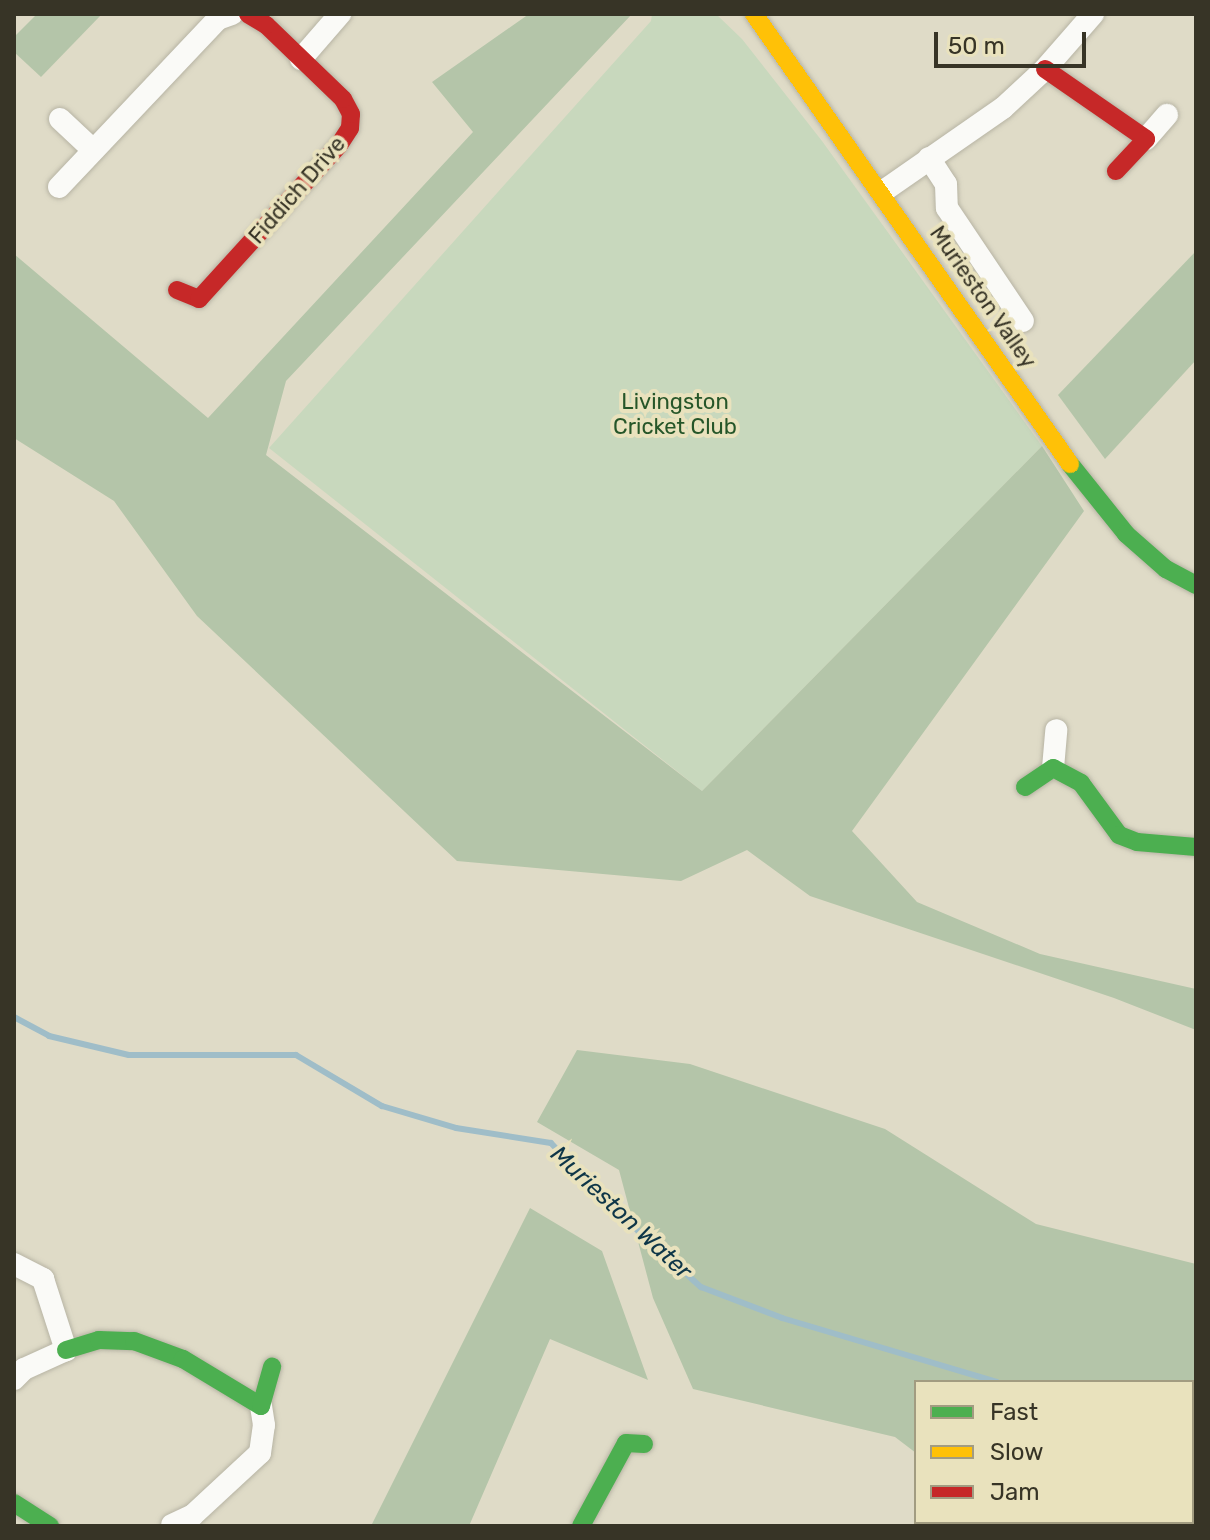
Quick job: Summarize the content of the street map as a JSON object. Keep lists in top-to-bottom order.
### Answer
{
  "streets": {
    "street": ["Fiddich Drive", "Murieston Valley"]
  },
  "water": ["Murieston Water"],
  "parks": ["Livingston Cricket Club"],
  "legend": ["Fast", "Slow", "Jam"],
  "scale_bar": "50 m"
}
